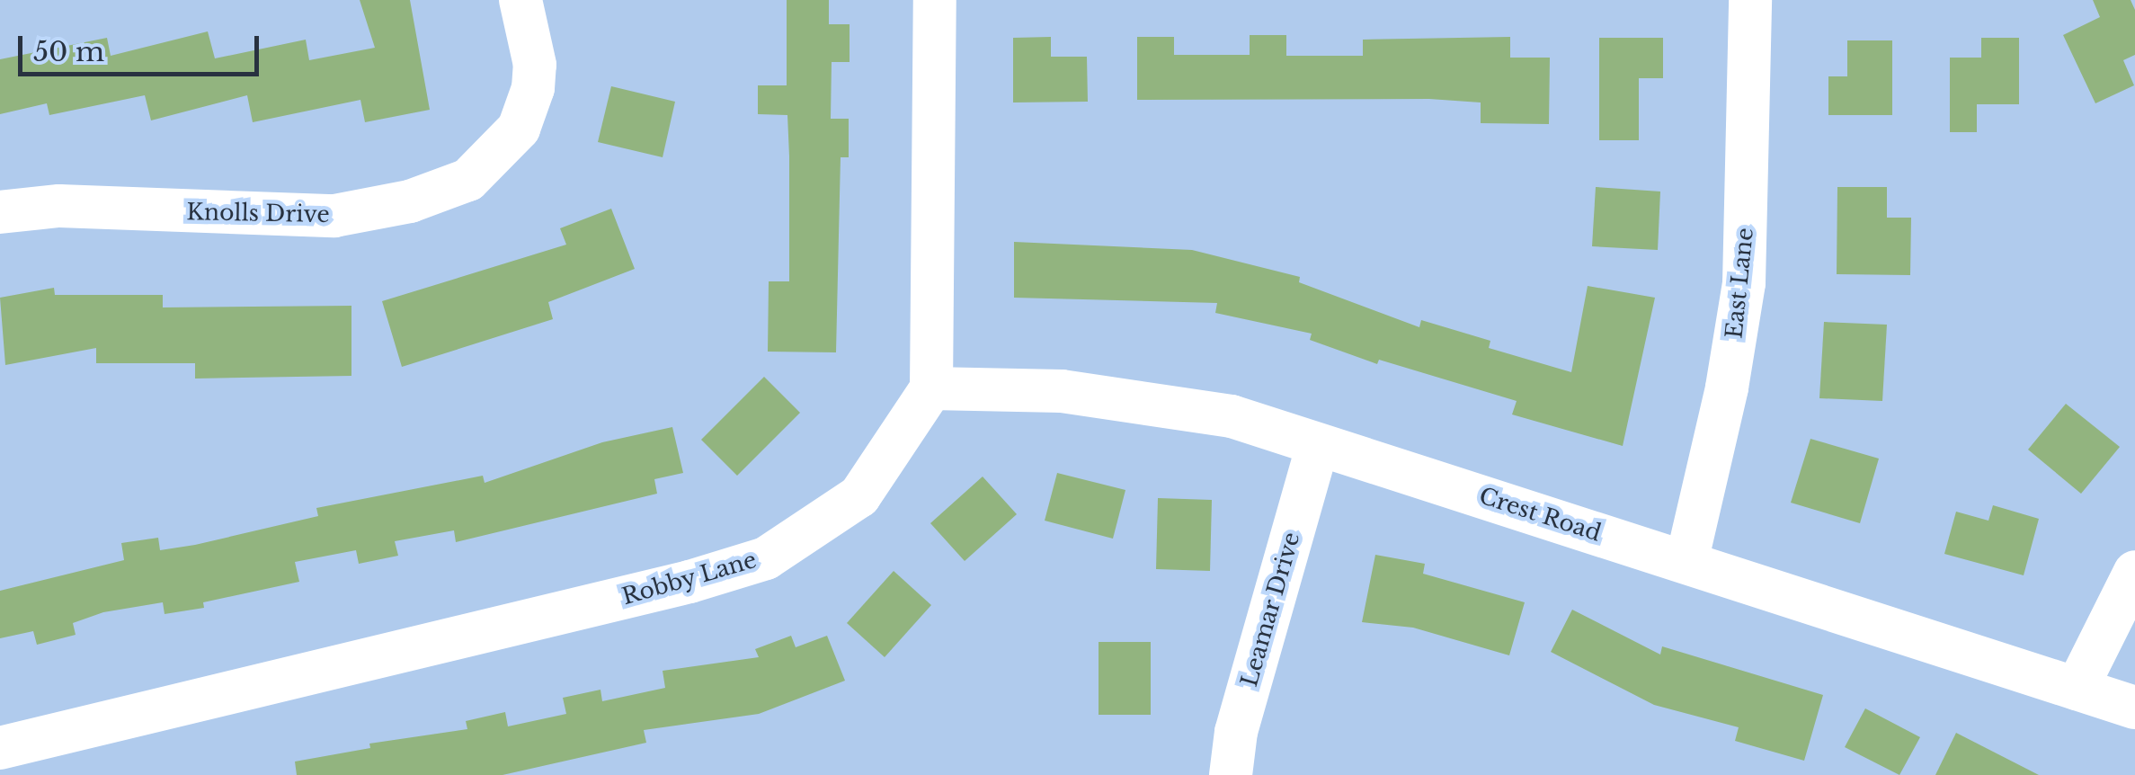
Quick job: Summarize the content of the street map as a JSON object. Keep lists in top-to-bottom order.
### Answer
{
  "streets": {
    "street": [
      "Knolls Drive",
      "East Lane",
      "Crest Road",
      "Robby Lane",
      "Leamar Drive"
    ]
  },
  "crossings": [
    ["East Lane", "Crest Road"],
    ["Crest Road", "Robby Lane"],
    ["Crest Road", "Leamar Drive"]
  ],
  "scale_bar": "50 m"
}
